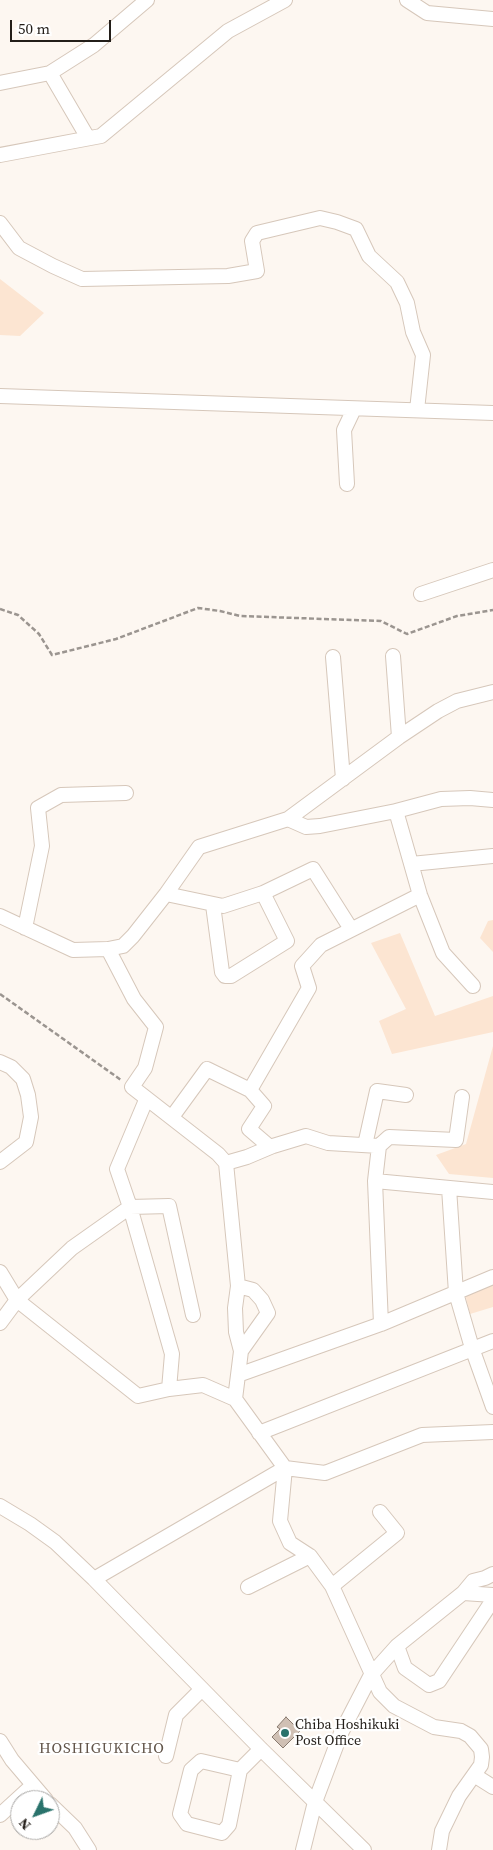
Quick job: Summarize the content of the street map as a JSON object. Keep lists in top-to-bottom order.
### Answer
{
  "districts": ["HOSHIGUKICHO"],
  "places": ["Chiba Hoshikuki Post Office"],
  "scale_bar": "50 m",
  "north": "bottom left"
}
